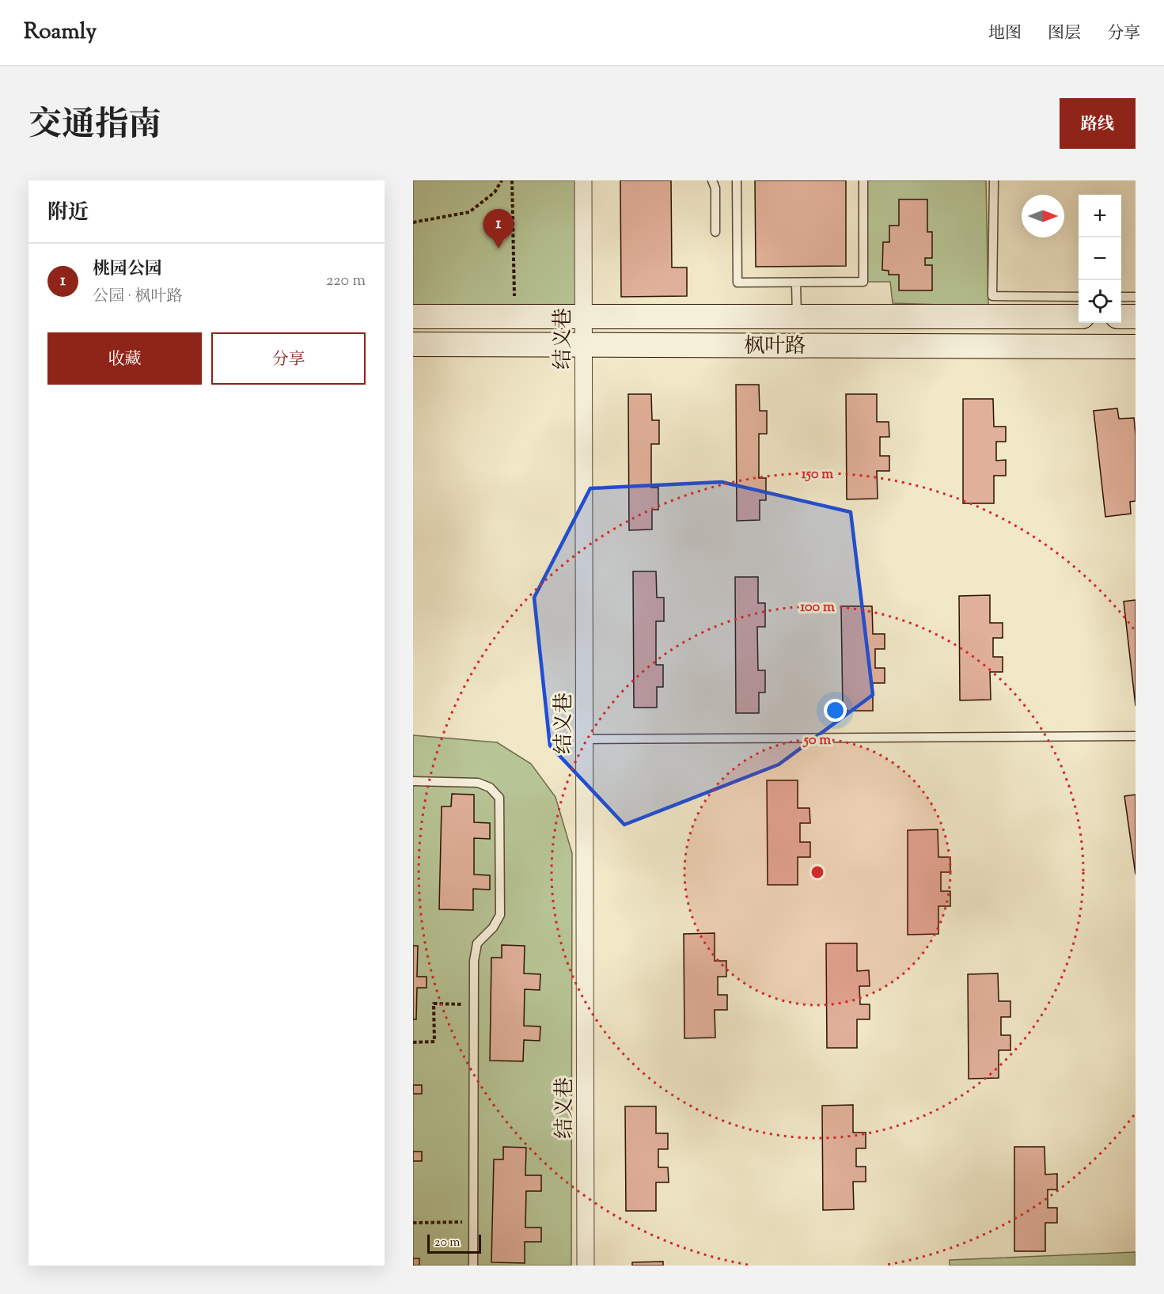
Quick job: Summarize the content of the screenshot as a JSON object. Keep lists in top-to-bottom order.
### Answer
{
  "streets": {
    "street": ["结义巷", "枫叶路"]
  },
  "crossings": [
    ["结义巷", "枫叶路"]
  ],
  "scale_bar": "20 m",
  "north": "right",
  "page": {
    "header": "Roamly",
    "nav": ["地图", "图层", "分享"],
    "title": "交通指南",
    "buttons": [
      "路线",
      ["收藏", "分享"]
    ],
    "heading": "附近",
    "map_buttons": ["+", "−"],
    "pins": "1",
    "list": [
      {
        "mark": "1",
        "name": "桃园公园",
        "note": "公园 · 枫叶路",
        "value": "220 m"
      }
    ],
    "scale": "20 m"
  },
  "rings": ["150 m", "100 m", "50 m"]
}
